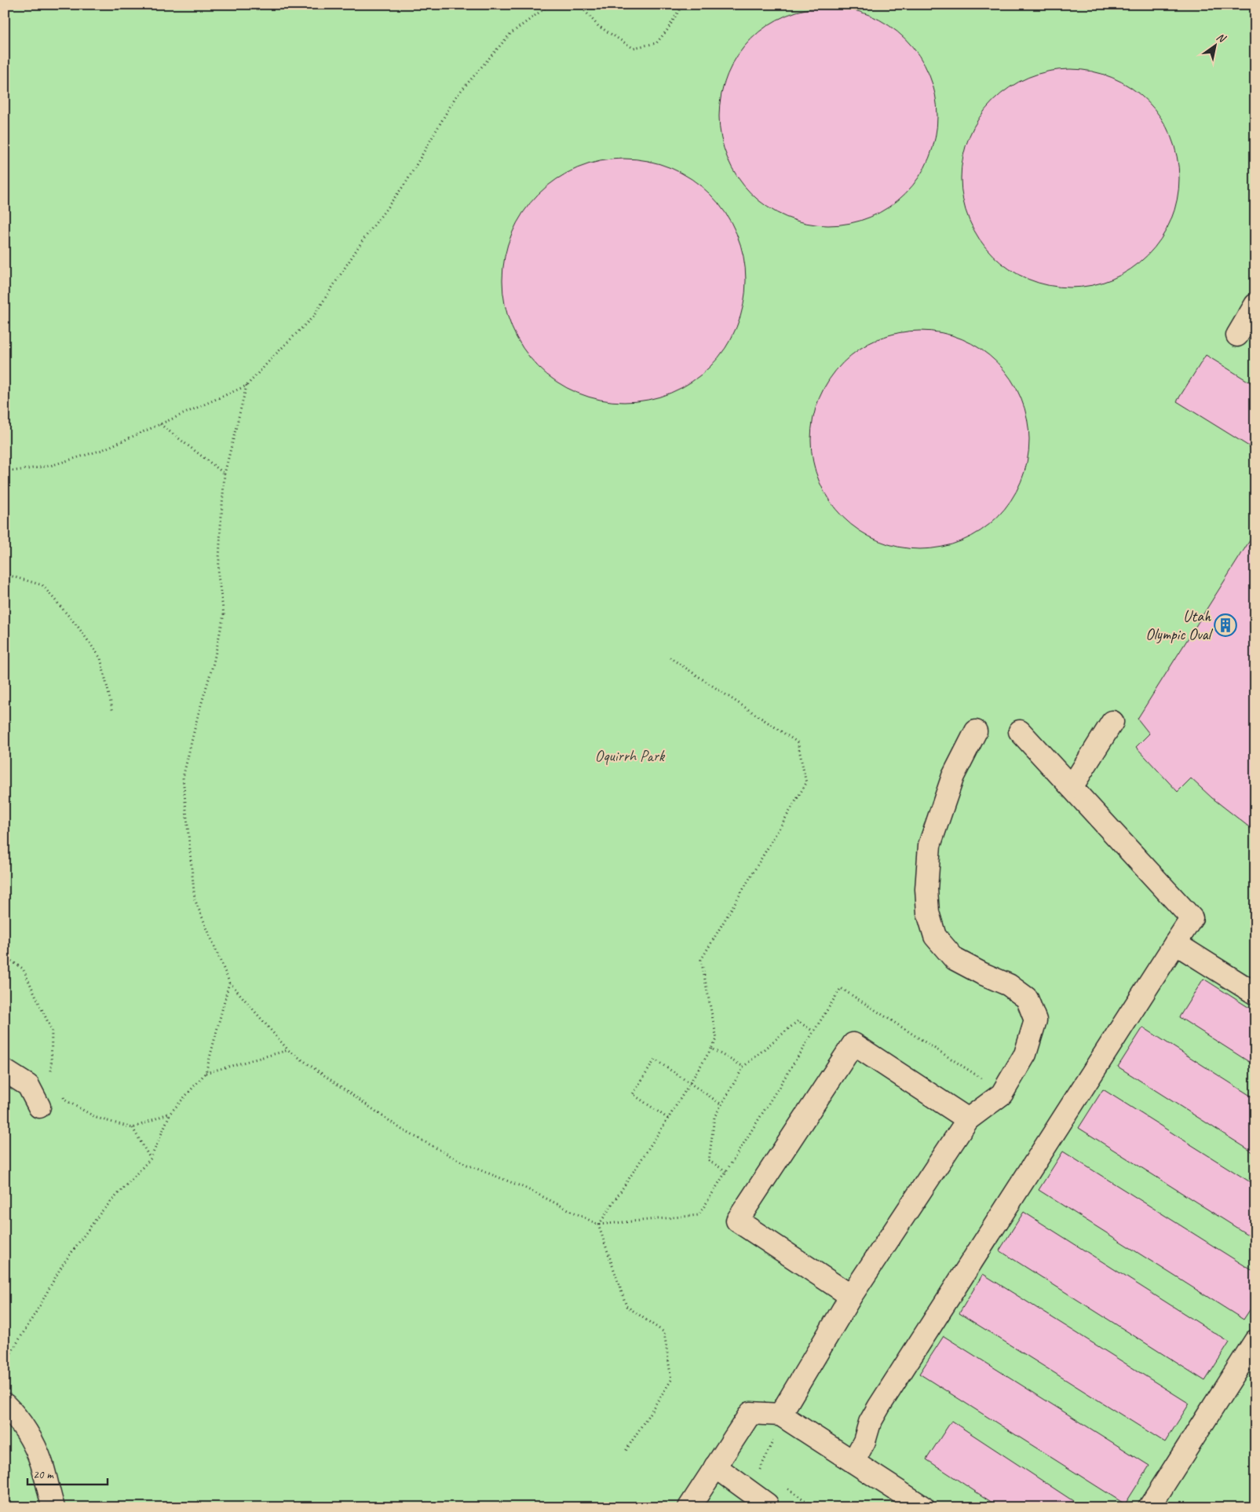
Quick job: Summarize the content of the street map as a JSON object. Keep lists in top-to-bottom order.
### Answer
{
  "parks": ["Oquirrh Park"],
  "places": {
    "building": ["Utah Olympic Oval"]
  },
  "scale_bar": "20 m",
  "north": "top right"
}
